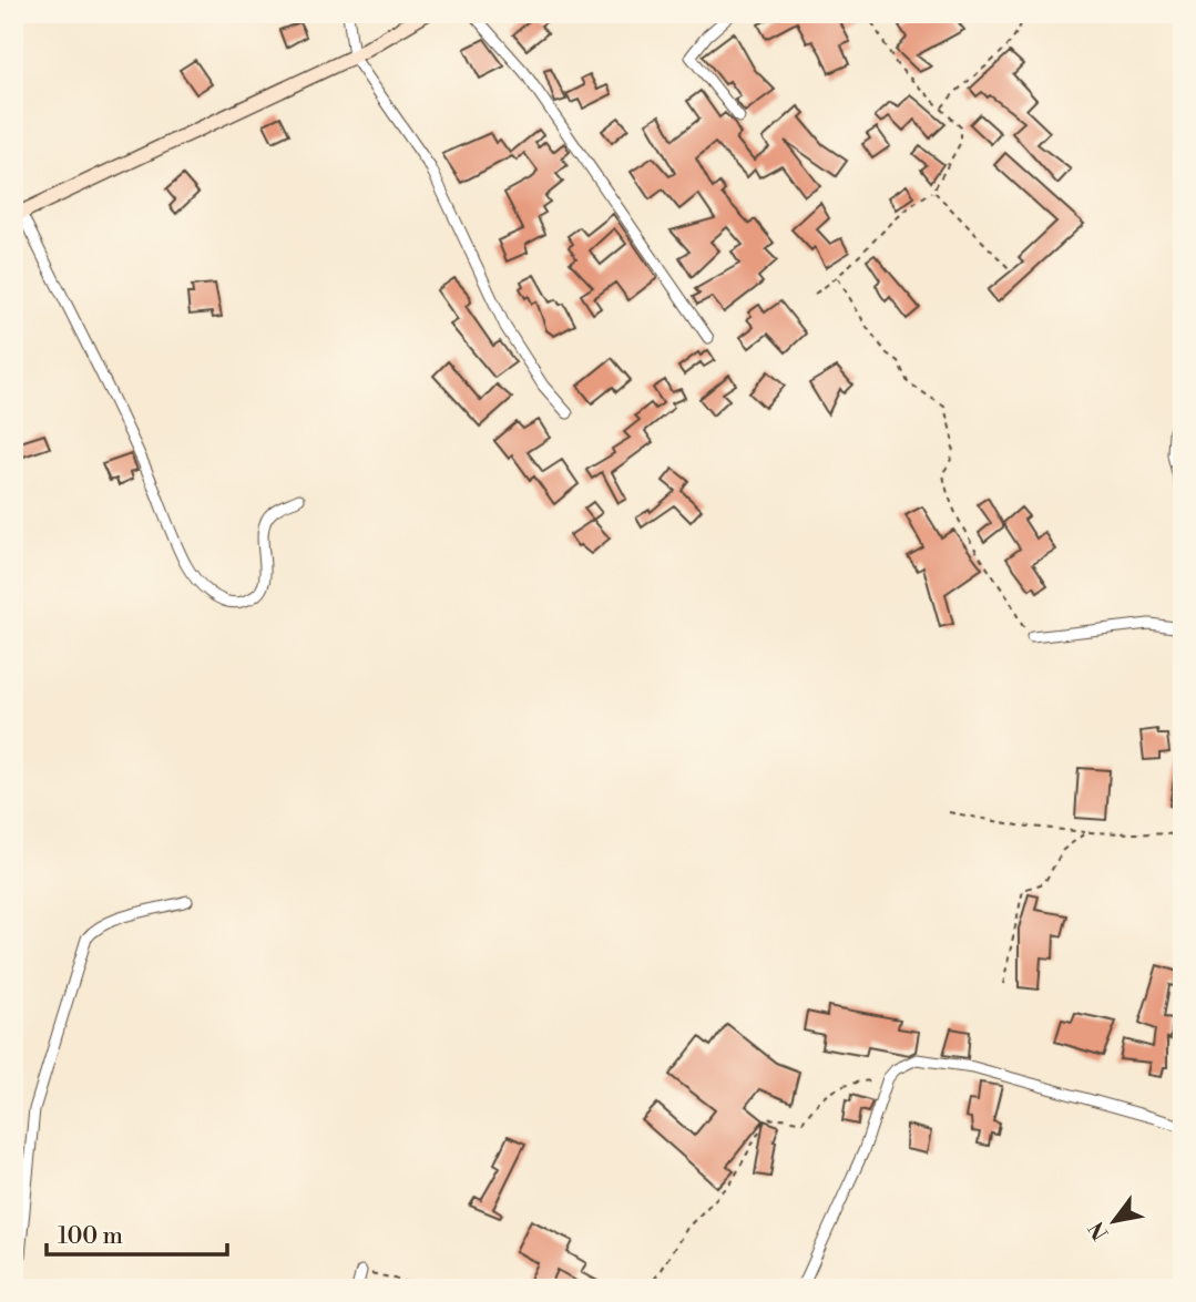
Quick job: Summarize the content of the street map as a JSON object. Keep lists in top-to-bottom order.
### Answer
{
  "scale_bar": "100 m",
  "north": "bottom left"
}
